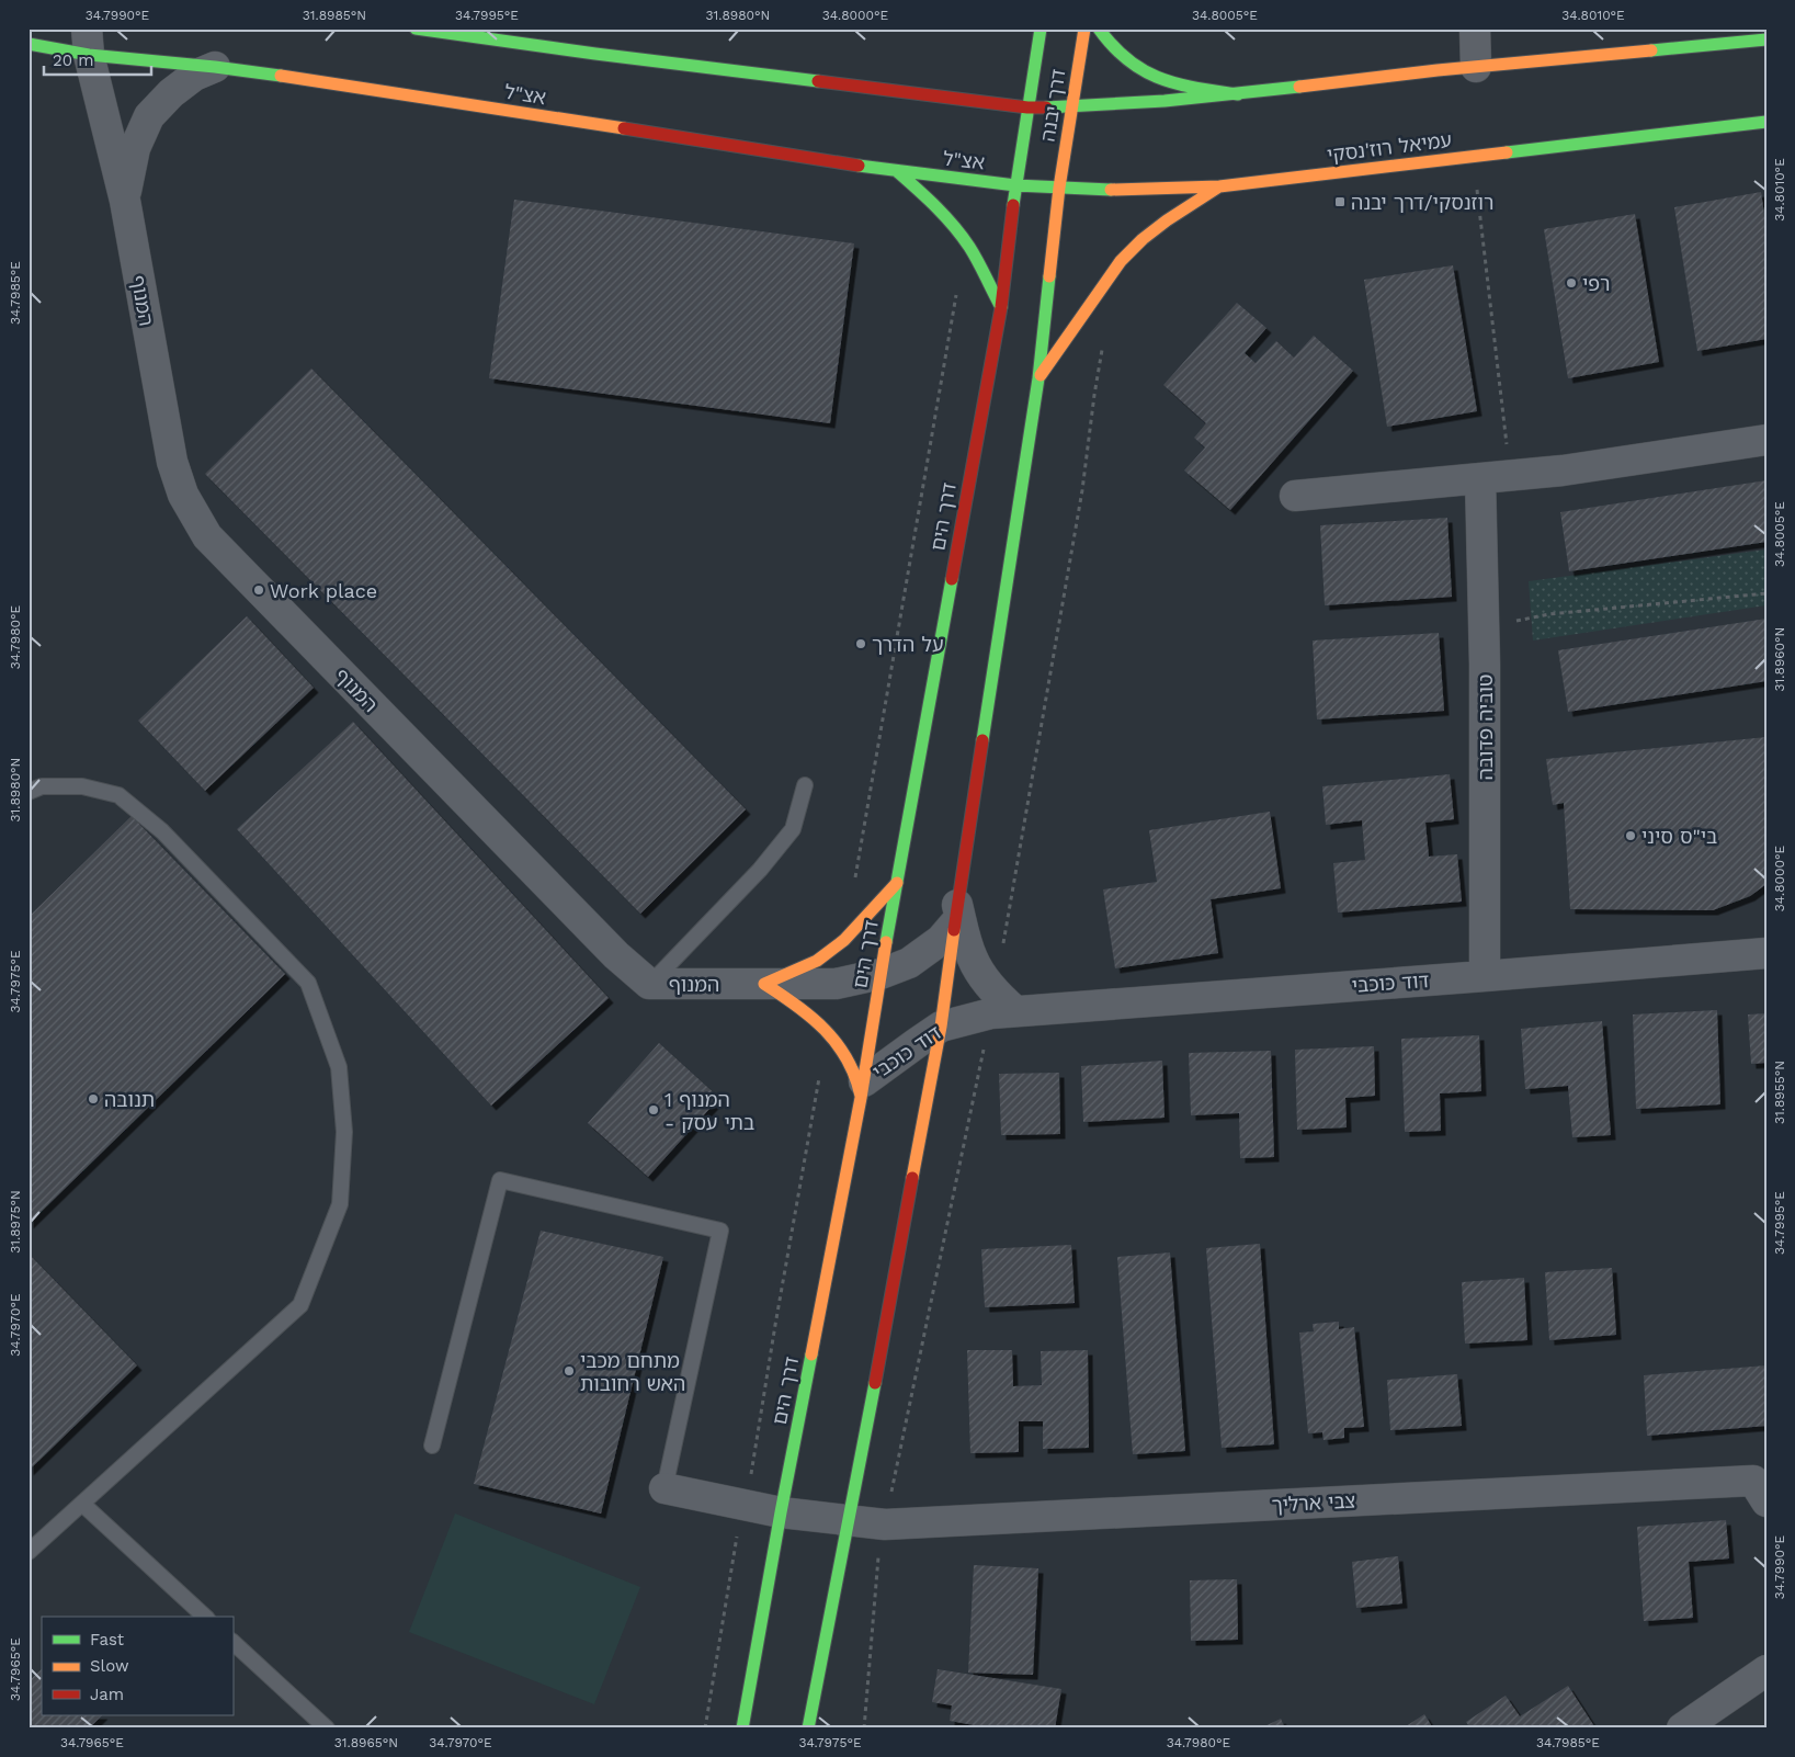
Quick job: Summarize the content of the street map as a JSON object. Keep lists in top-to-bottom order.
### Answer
{
  "streets": {
    "main road": [
      "אצ\"ל",
      "דרך יבנה",
      "עמיאל רוז'נסקי",
      "דרך הים"
    ],
    "street": [
      "המנוף",
      "טוביה פדובה",
      "דוד כוכבי",
      "צבי ארליך"
    ]
  },
  "crossings": [
    ["אצ\"ל", "דרך יבנה"],
    ["אצ\"ל", "עמיאל רוז'נסקי"],
    ["אצ\"ל", "המנוף"],
    ["אצ\"ל", "דרך הים"],
    ["דרך יבנה", "עמיאל רוז'נסקי"],
    ["דרך יבנה", "דרך הים"],
    ["עמיאל רוז'נסקי", "דרך הים"],
    ["המנוף", "דרך הים"],
    ["דרך הים", "דוד כוכבי"],
    ["דרך הים", "צבי ארליך"],
    ["טוביה פדובה", "דוד כוכבי"]
  ],
  "places": {
    "transit": ["רוזנסקי/דרך יבנה"],
    "other": [
      "רפי",
      "Work place",
      "על הדרך",
      "בי\"ס סיני",
      "תנובה",
      "המנוף 1 - בתי עסק",
      "מתחם מכבי האש רחובות"
    ]
  },
  "legend": ["Fast", "Slow", "Jam"],
  "scale_bar": "20 m",
  "coordinates": [
    "34.7990°E",
    "31.8985°N",
    "34.7995°E",
    "31.8980°N",
    "34.8000°E",
    "34.8005°E",
    "34.8010°E",
    "34.7985°E",
    "34.7980°E",
    "31.8960°N",
    "34.7975°E",
    "31.8955°N",
    "31.8975°N",
    "34.7970°E",
    "34.7965°E",
    "31.8965°N"
  ]
}
